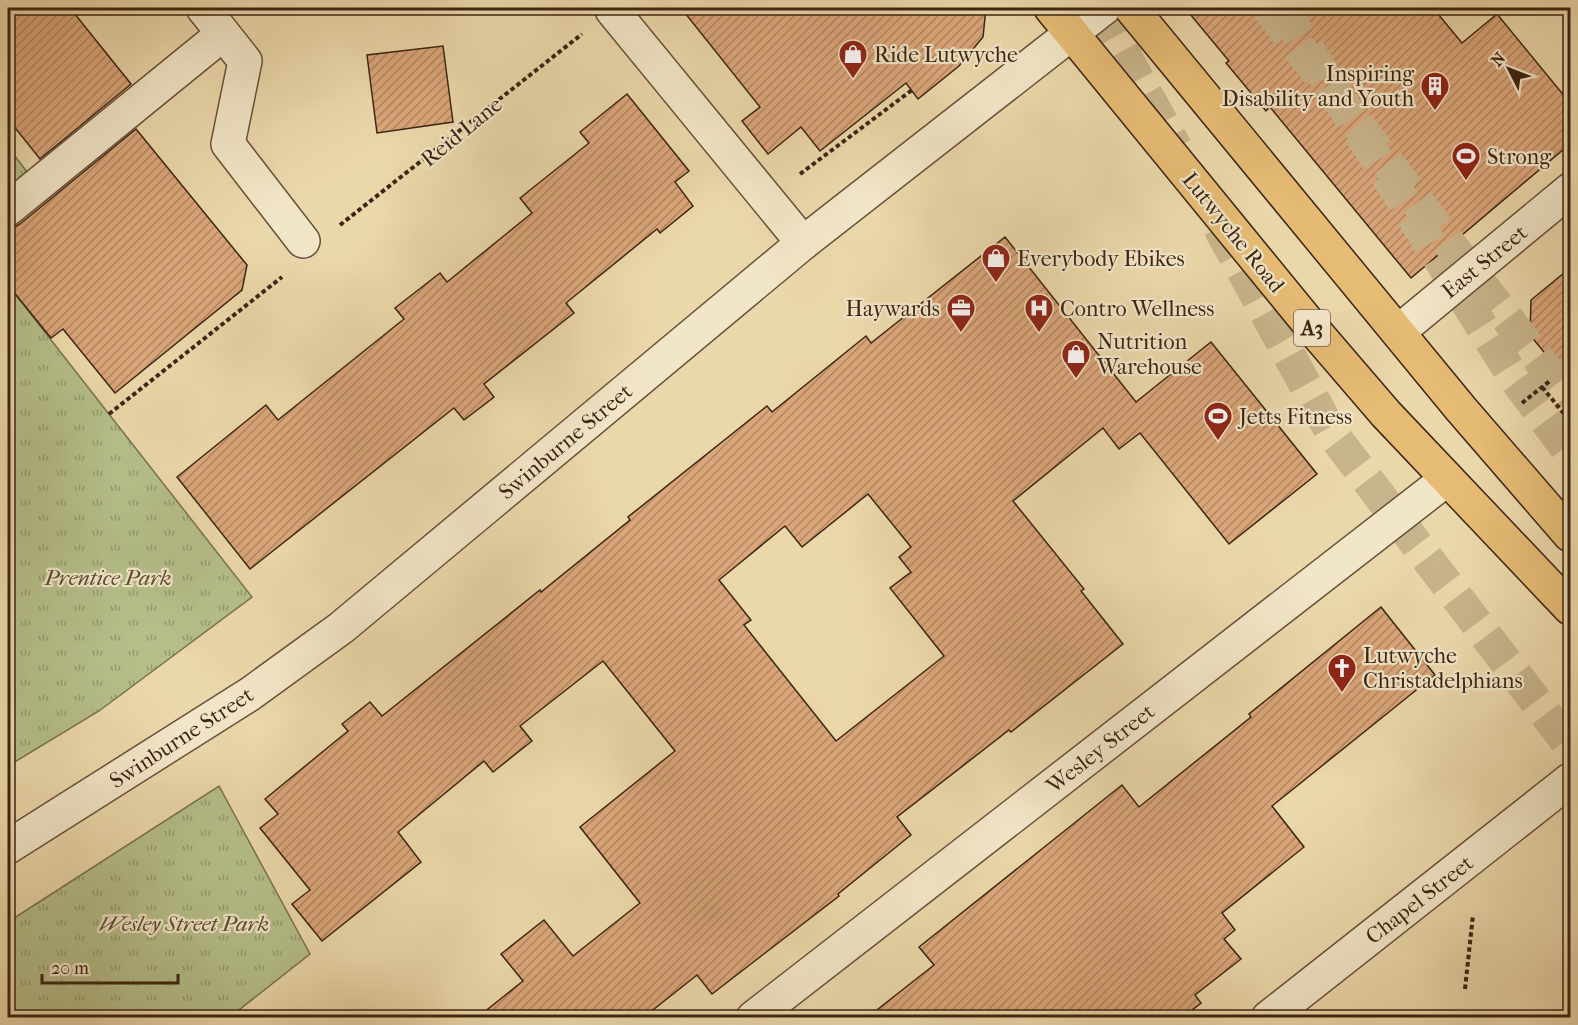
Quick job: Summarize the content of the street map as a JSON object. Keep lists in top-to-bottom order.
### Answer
{
  "streets": {
    "highway": ["Lutwyche Road", "A3"],
    "street": [
      "East Street",
      "Swinburne Street",
      "Wesley Street",
      "Chapel Street"
    ],
    "path": ["Reid Lane"]
  },
  "crossings": [
    ["Lutwyche Road", "Swinburne Street"],
    ["Lutwyche Road", "Wesley Street"]
  ],
  "parks": ["Prentice Park", "Wesley Street Park"],
  "places": {
    "shop": ["Ride Lutwyche", "Everybody Ebikes", "Nutrition Warehouse"],
    "building": ["Inspiring Disability and Youth"],
    "sports": ["Strong", "Jetts Fitness"],
    "office": ["Haywards"],
    "hospital": ["Contro Wellness"],
    "church": ["Lutwyche Christadelphians"]
  },
  "scale_bar": "20 m",
  "north": "top left"
}
